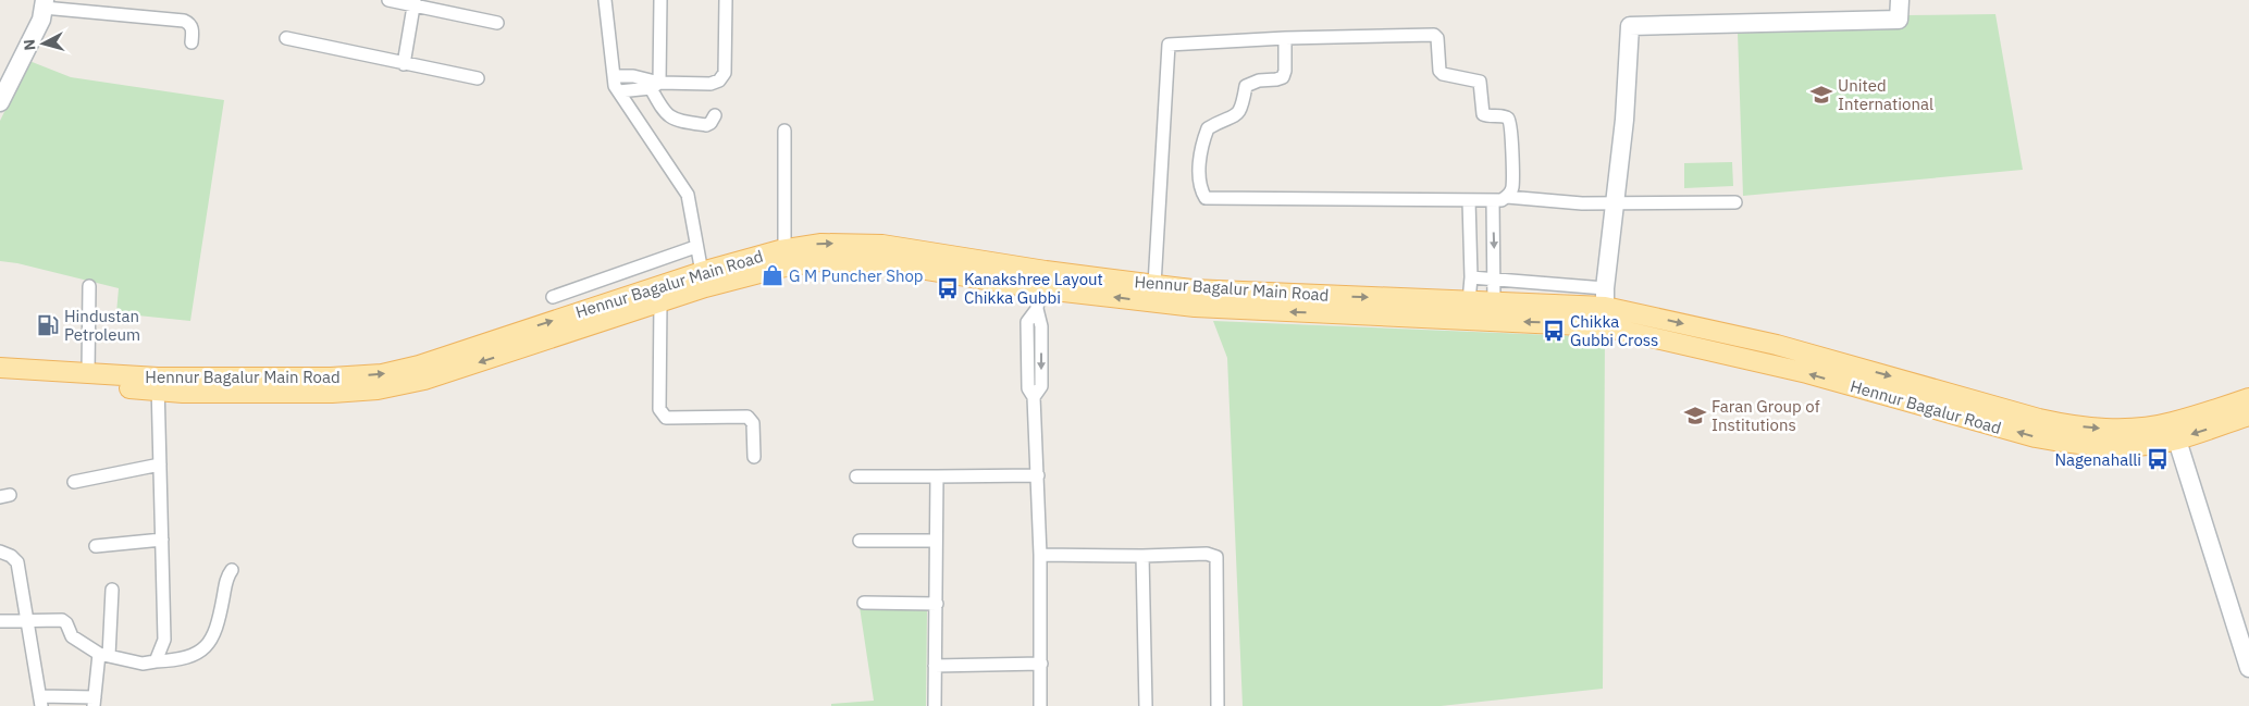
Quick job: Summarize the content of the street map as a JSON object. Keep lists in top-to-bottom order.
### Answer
{
  "streets": {
    "main road": ["Hennur Bagalur Main Road", "Hennur Bagalur Road"]
  },
  "crossings": [
    ["Hennur Bagalur Main Road", "Hennur Bagalur Road"]
  ],
  "places": {
    "school or university": ["United International", "Faran Group of Institutions"],
    "shop": ["G M Puncher Shop"],
    "bus stop": ["Kanakshree Layout Chikka Gubbi", "Chikka Gubbi Cross", "Nagenahalli"],
    "fuel station": ["Hindustan Petroleum"]
  },
  "north": "left"
}
